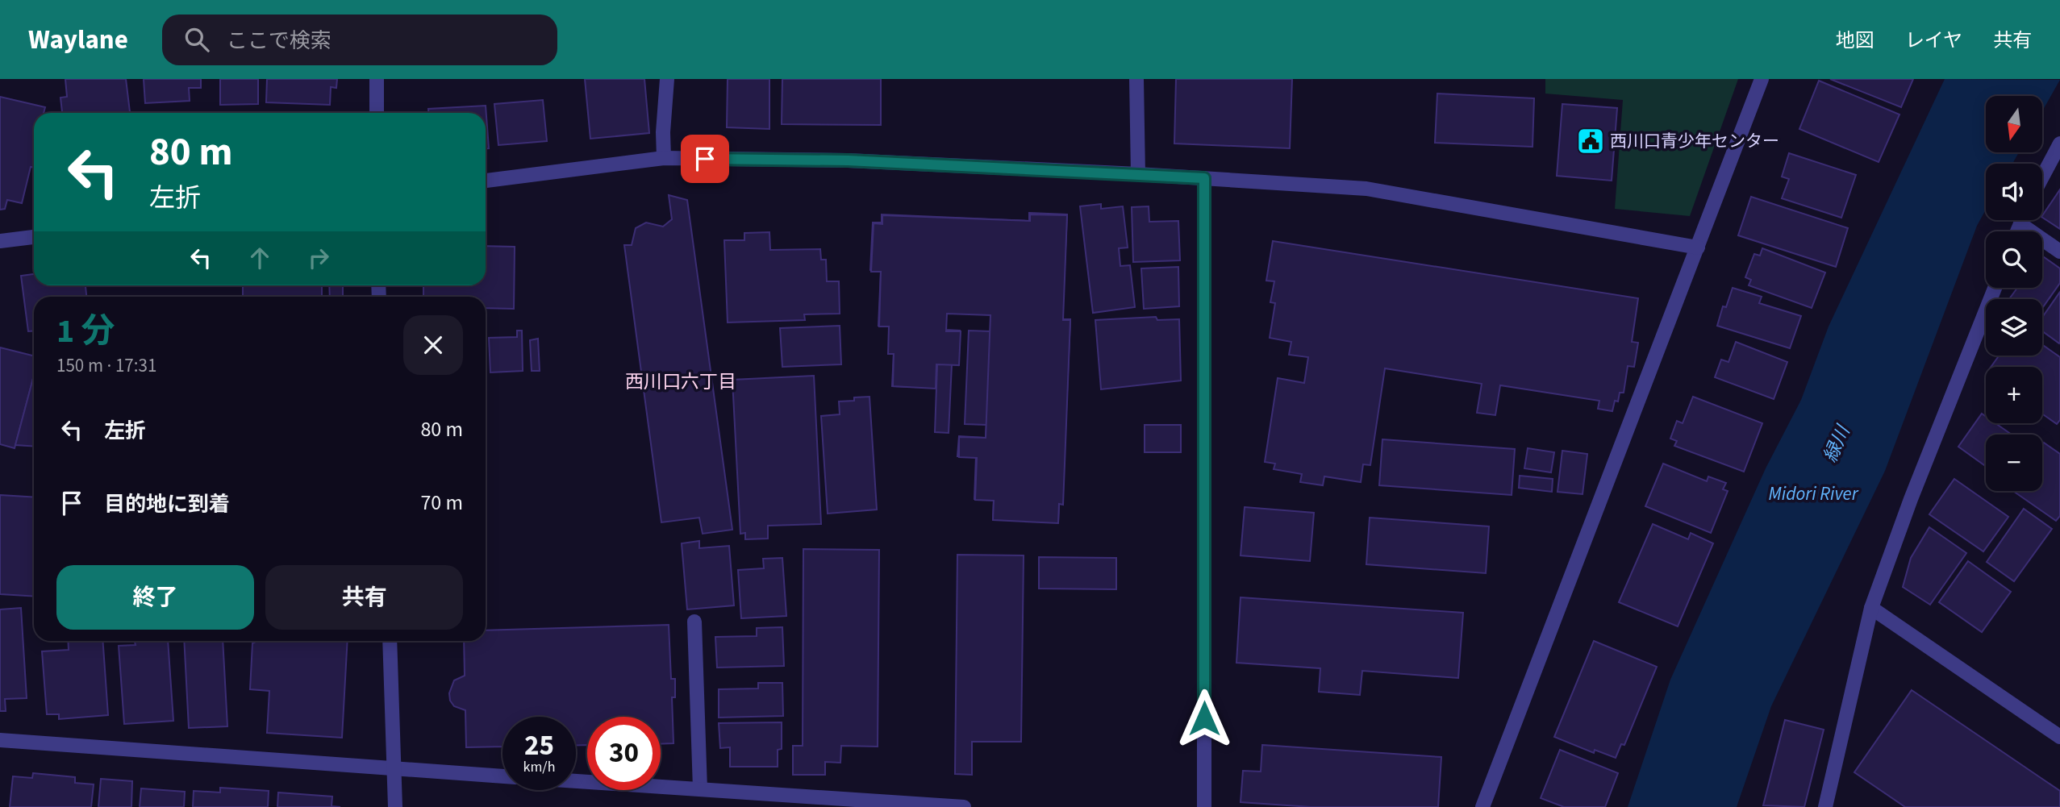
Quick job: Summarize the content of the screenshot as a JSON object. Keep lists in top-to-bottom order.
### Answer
{
  "districts": ["西川口六丁目"],
  "water": ["緑川", "Midori River"],
  "places": {
    "public building": ["西川口青少年センター"]
  },
  "north": "bottom",
  "page": {
    "header": "Waylane",
    "search": "ここで検索",
    "nav": ["地図", "レイヤ", "共有"],
    "map_buttons": ["+", "−"],
    "turn": ["80 m", "左折"],
    "heading": ["1 分", "150 m · 17:31"],
    "list": [
      {
        "name": "左折",
        "value": "80 m"
      },
      {
        "name": "目的地に到着",
        "value": "70 m"
      }
    ],
    "buttons": ["終了", "共有"],
    "speed": "25 km/h",
    "limit": "30"
  }
}
